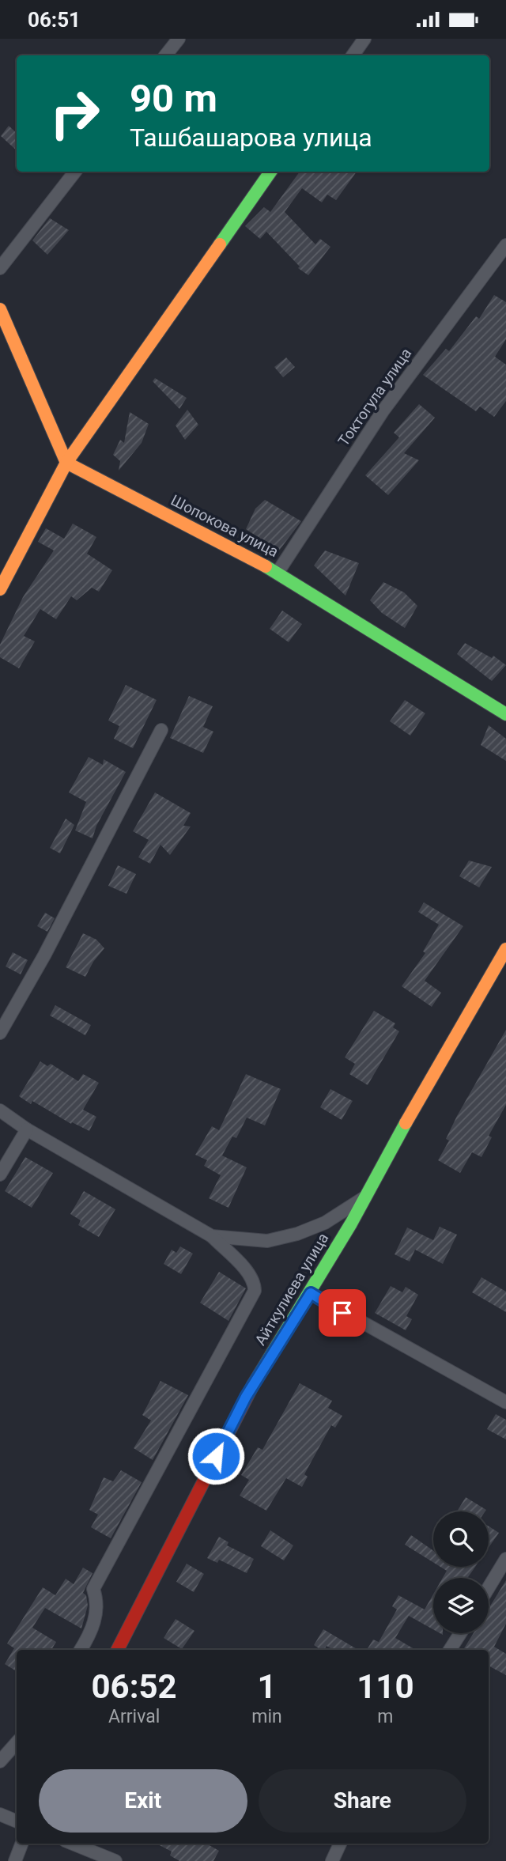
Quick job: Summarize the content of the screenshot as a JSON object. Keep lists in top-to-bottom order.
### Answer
{
  "streets": {
    "street": ["Токтогула улица", "Шопокова улица", "Айткулиева улица"]
  },
  "crossings": [
    ["Токтогула улица", "Шопокова улица"]
  ],
  "page": {
    "status": "06:51",
    "turn": ["90 m", "Ташбашарова улица"],
    "eta": [
      "06:52",
      "Arrival",
      "1",
      "min",
      "110",
      "m"
    ],
    "buttons": ["Exit", "Share"]
  }
}
